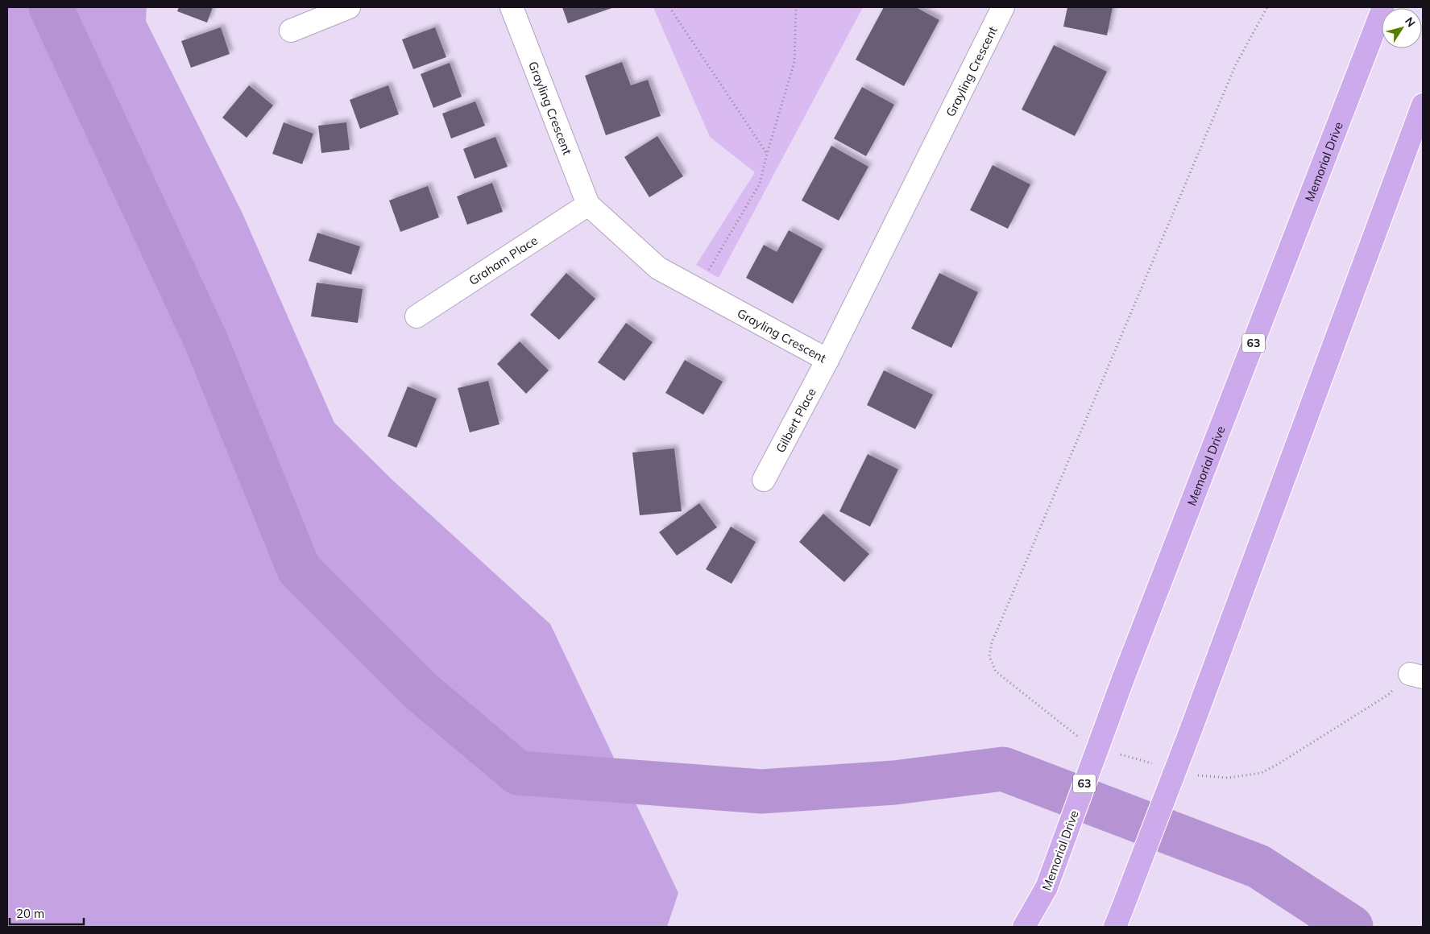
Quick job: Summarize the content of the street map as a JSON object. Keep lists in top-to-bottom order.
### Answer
{
  "streets": {
    "highway": ["Memorial Drive", "63"],
    "street": ["Grayling Crescent", "Graham Place", "Gilbert Place"]
  },
  "crossings": [
    ["Grayling Crescent", "Graham Place"],
    ["Grayling Crescent", "Gilbert Place"]
  ],
  "scale_bar": "20 m",
  "north": "top right"
}
